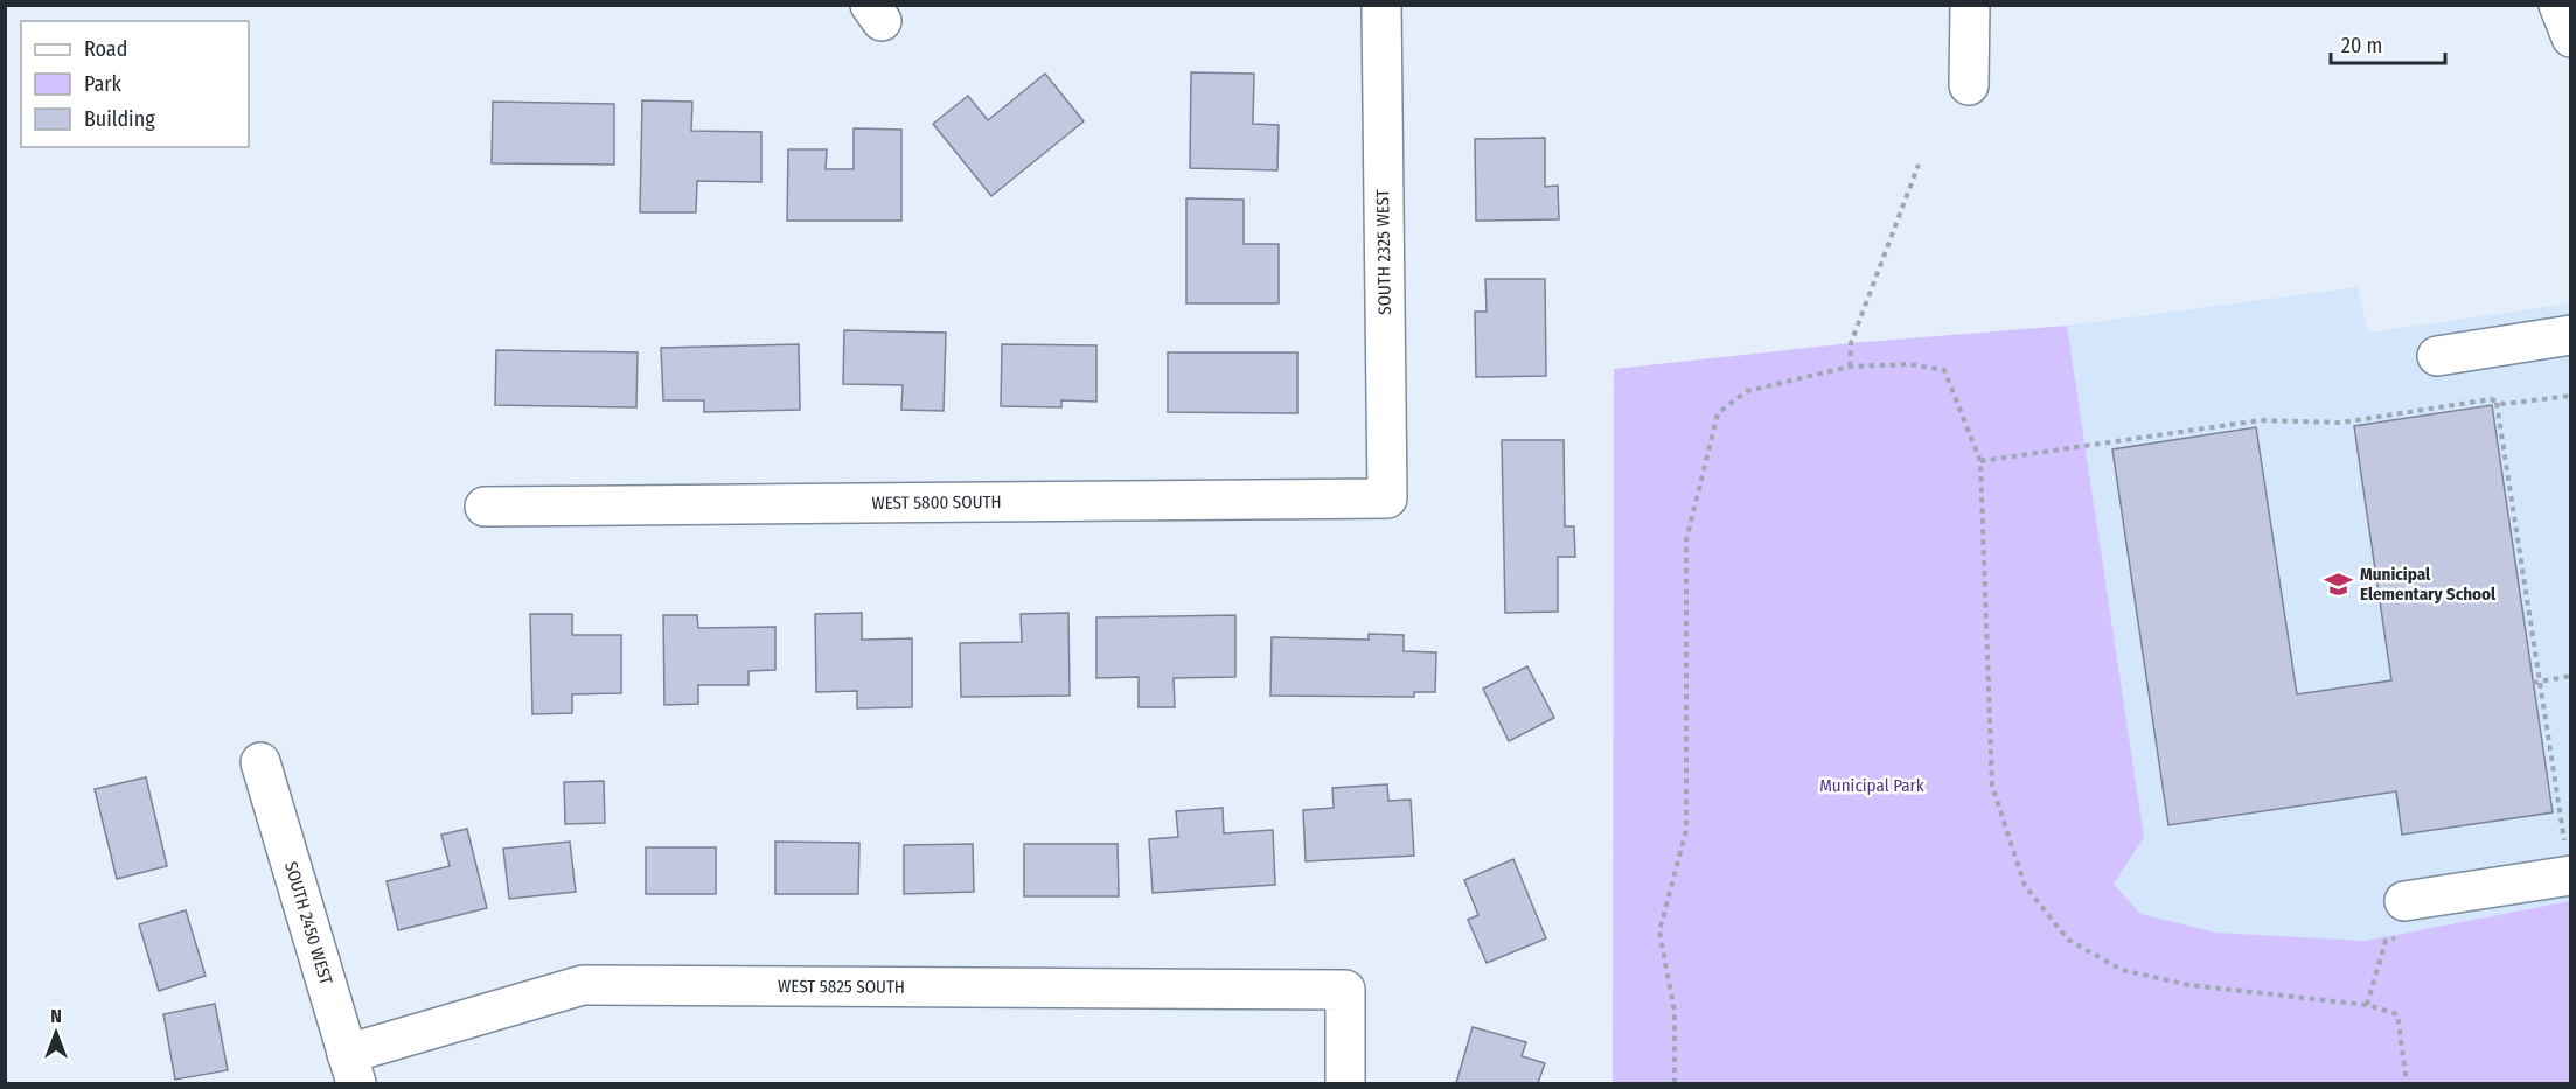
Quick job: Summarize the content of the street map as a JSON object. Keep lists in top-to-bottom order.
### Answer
{
  "streets": {
    "street": [
      "SOUTH 2325 WEST",
      "WEST 5800 SOUTH",
      "SOUTH 2450 WEST",
      "WEST 5825 SOUTH"
    ]
  },
  "crossings": [
    ["SOUTH 2325 WEST", "WEST 5800 SOUTH"],
    ["SOUTH 2450 WEST", "WEST 5825 SOUTH"]
  ],
  "parks": ["Municipal Park"],
  "places": {
    "school or university": ["Municipal Elementary School"]
  },
  "legend": ["Road", "Park", "Building"],
  "scale_bar": "20 m",
  "north": "top"
}
